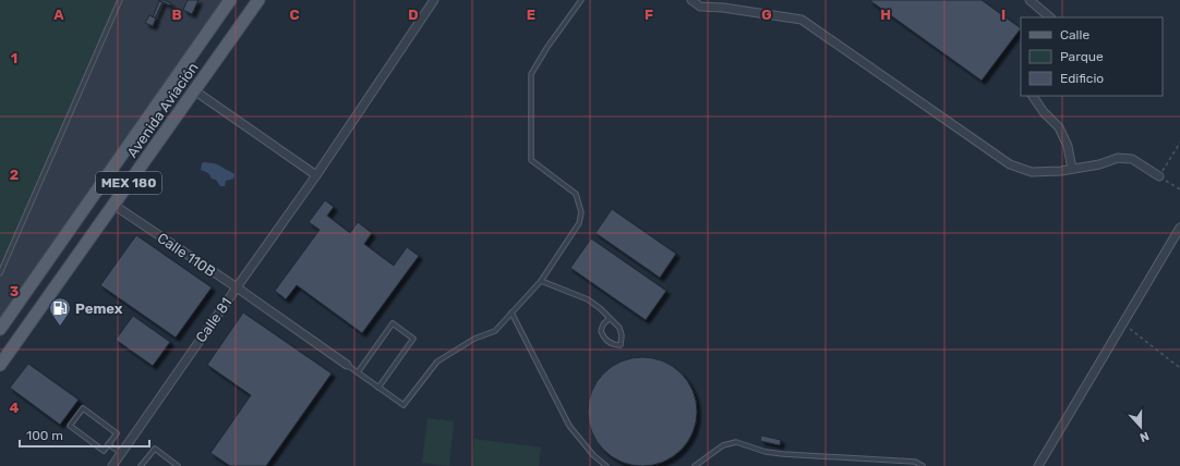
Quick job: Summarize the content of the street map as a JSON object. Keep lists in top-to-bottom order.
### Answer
{
  "streets": {
    "main road": ["Avenida Aviación", "MEX 180"],
    "street": ["Calle 110B", "Calle 81"]
  },
  "crossings": [
    ["Avenida Aviación", "Calle 110B"],
    ["Calle 110B", "Calle 81"]
  ],
  "places": {
    "fuel station": ["Pemex"]
  },
  "legend": ["Calle", "Parque", "Edificio"],
  "scale_bar": "100 m",
  "north": "bottom",
  "grid": {
    "columns": [
      "A",
      "B",
      "C",
      "D",
      "E",
      "F",
      "G",
      "H",
      "I"
    ],
    "rows": [
      "1",
      "2",
      "3",
      "4"
    ]
  }
}
